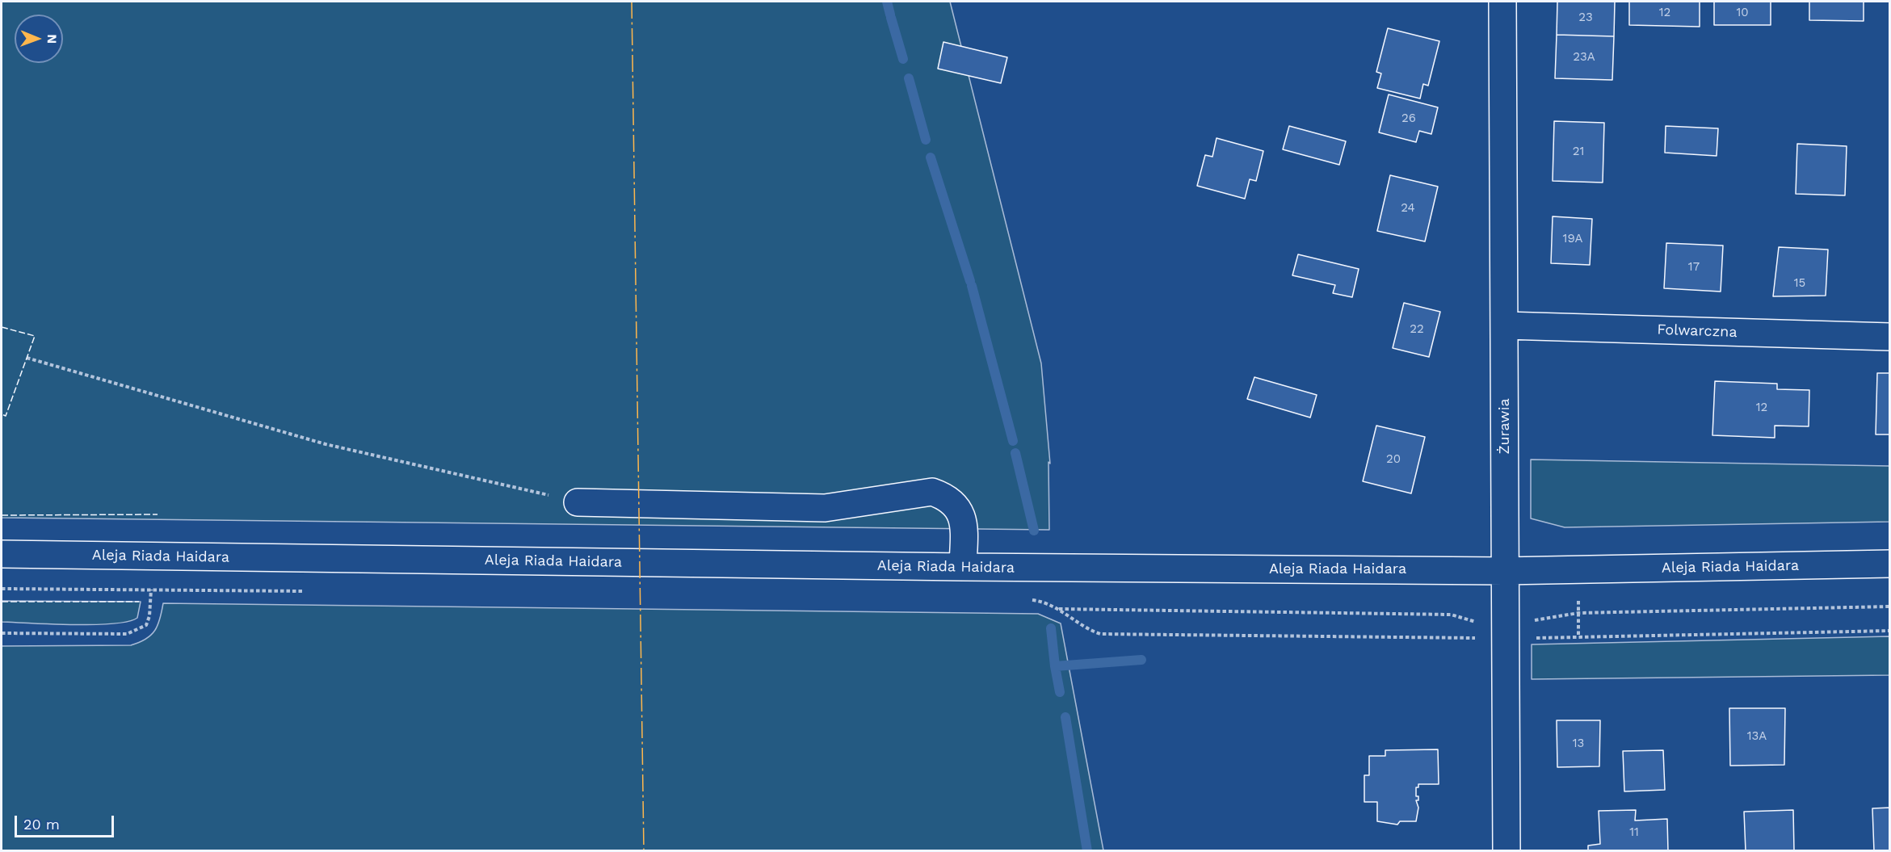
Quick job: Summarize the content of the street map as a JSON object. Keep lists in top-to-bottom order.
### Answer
{
  "streets": {
    "street": ["Folwarczna", "Żurawia", "Aleja Riada Haidara"]
  },
  "crossings": [
    ["Folwarczna", "Żurawia"],
    ["Żurawia", "Aleja Riada Haidara"]
  ],
  "house_numbers": [
    "12",
    "10",
    "23",
    "23A",
    "26",
    "21",
    "24",
    "19A",
    "17",
    "15",
    "22",
    "12",
    "20",
    "13A",
    "13",
    "11"
  ],
  "scale_bar": "20 m",
  "north": "right"
}
